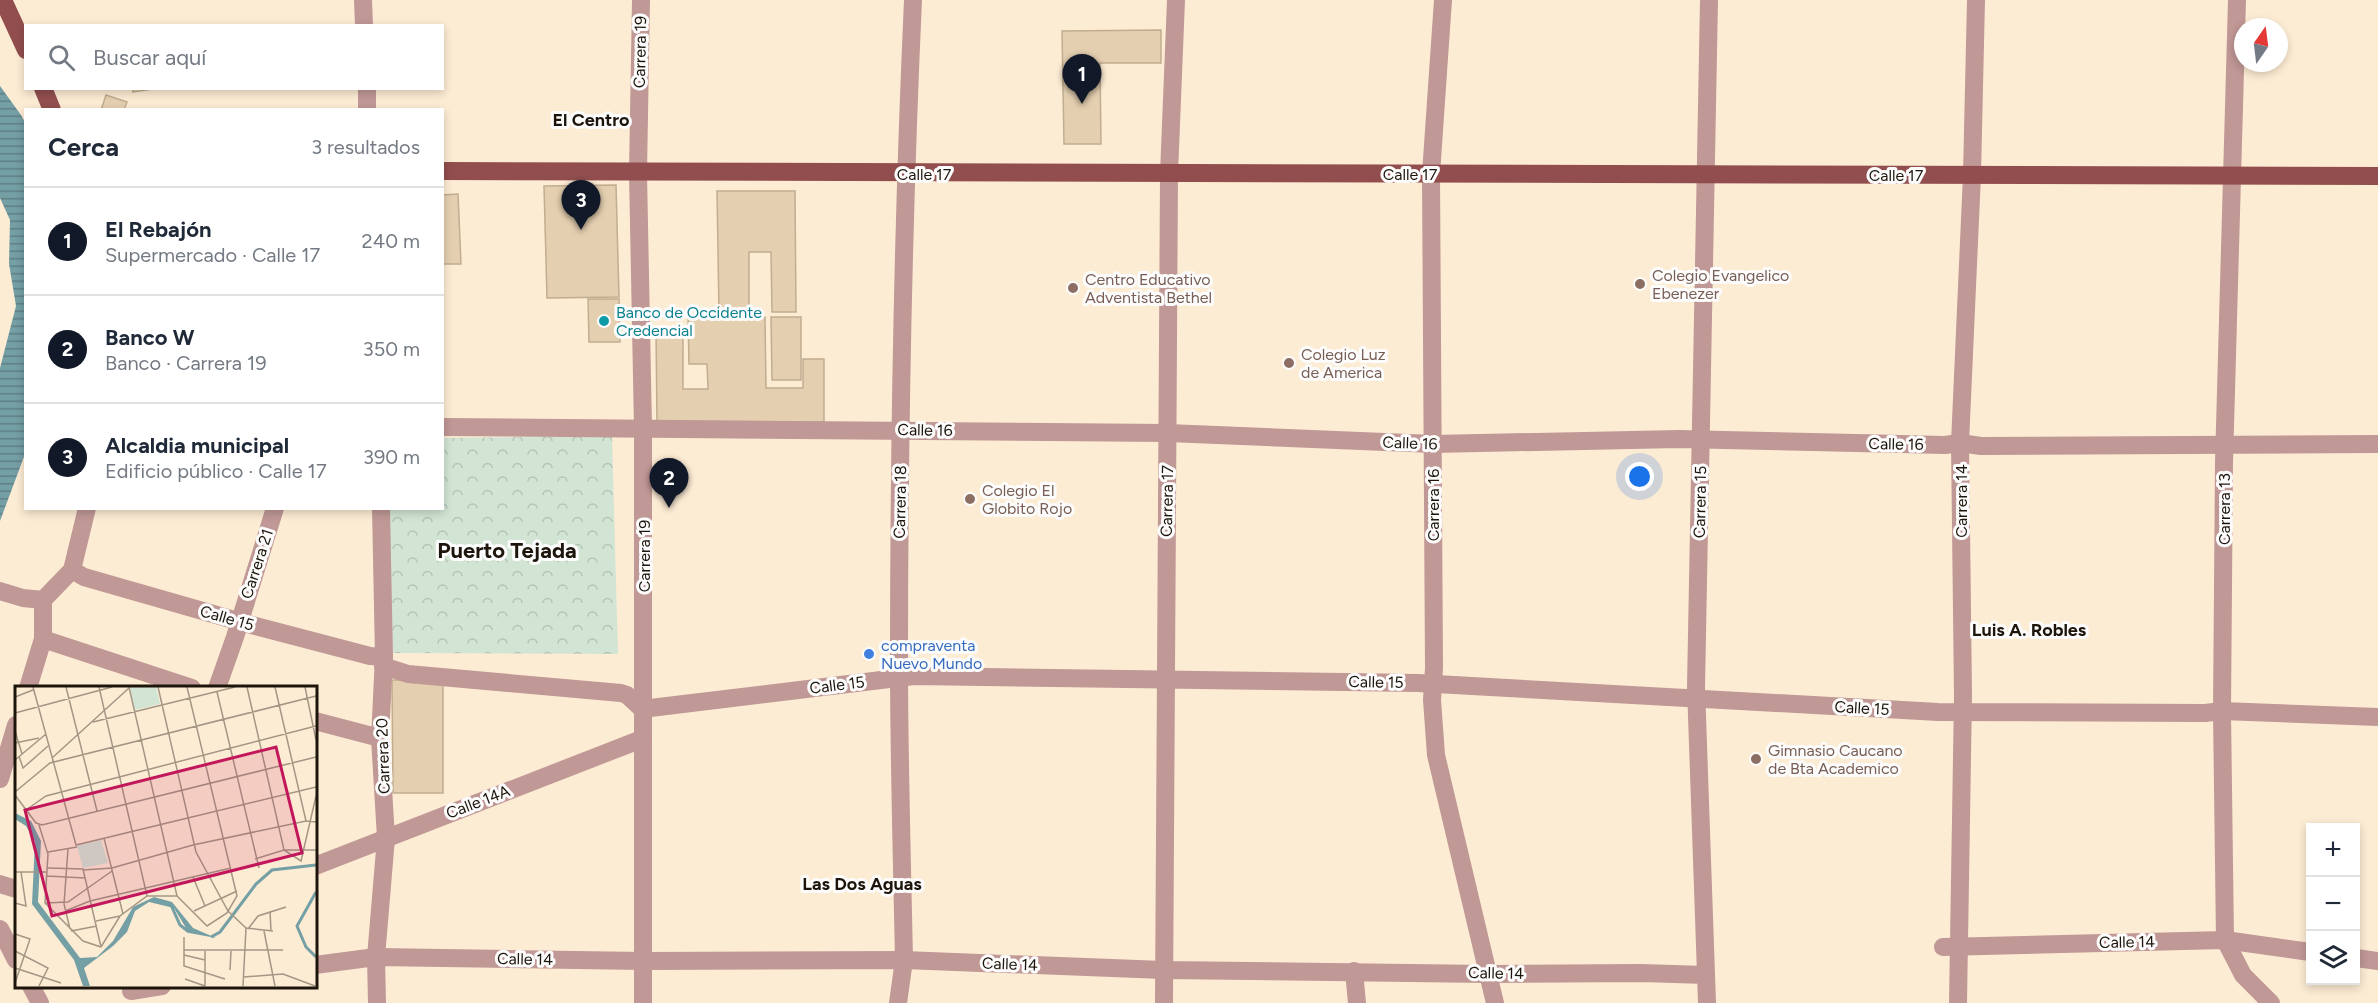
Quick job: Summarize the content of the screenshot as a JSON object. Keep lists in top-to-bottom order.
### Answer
{
  "streets": {
    "main road": ["Calle 17"],
    "street": [
      "Carrera 19",
      "Calle 16",
      "Carrera 17",
      "Carrera 14",
      "Carrera 18",
      "Carrera 15",
      "Carrera 16",
      "Carrera 13",
      "Carrera 21",
      "Calle 15",
      "Carrera 20",
      "Calle 14A",
      "Calle 14"
    ]
  },
  "crossings": [
    ["Carrera 19", "Calle 17"],
    ["Carrera 19", "Calle 16"],
    ["Carrera 19", "Calle 15"],
    ["Carrera 19", "Calle 14A"],
    ["Carrera 19", "Calle 14"],
    ["Calle 17", "Carrera 17"],
    ["Calle 17", "Carrera 14"],
    ["Calle 17", "Carrera 18"],
    ["Calle 17", "Carrera 15"],
    ["Calle 17", "Carrera 16"],
    ["Calle 17", "Carrera 13"],
    ["Calle 16", "Carrera 17"],
    ["Calle 16", "Carrera 14"],
    ["Calle 16", "Carrera 18"],
    ["Calle 16", "Carrera 15"],
    ["Calle 16", "Carrera 16"],
    ["Calle 16", "Carrera 13"],
    ["Carrera 17", "Calle 15"],
    ["Carrera 17", "Calle 14"],
    ["Carrera 14", "Calle 15"],
    ["Carrera 14", "Calle 14"],
    ["Carrera 18", "Calle 15"],
    ["Carrera 18", "Calle 14"],
    ["Carrera 15", "Calle 15"],
    ["Carrera 15", "Calle 14"],
    ["Carrera 16", "Calle 15"],
    ["Carrera 16", "Calle 14"],
    ["Carrera 13", "Calle 15"],
    ["Carrera 13", "Calle 14"],
    ["Carrera 21", "Calle 15"],
    ["Calle 15", "Carrera 20"],
    ["Carrera 20", "Calle 14A"],
    ["Carrera 20", "Calle 14"]
  ],
  "districts": [
    "El Centro",
    "Puerto Tejada",
    "Luis A. Robles",
    "Las Dos Aguas"
  ],
  "places": [
    "Colegio Evangelico Ebenezer",
    "Centro Educativo Adventista Bethel",
    "Banco de Occidente Credencial",
    "Colegio Luz de America",
    "Colegio El Globito Rojo",
    "compraventa Nuevo Mundo",
    "Gimnasio Caucano de Bta Academico"
  ],
  "north": "top",
  "page": {
    "search": "Buscar aquí",
    "pins": ["1", "3", "2"],
    "heading": ["Cerca", "3 resultados"],
    "list": [
      {
        "mark": "1",
        "name": "El Rebajón",
        "note": "Supermercado · Calle 17",
        "value": "240 m"
      },
      {
        "mark": "2",
        "name": "Banco W",
        "note": "Banco · Carrera 19",
        "value": "350 m"
      },
      {
        "mark": "3",
        "name": "Alcaldia municipal",
        "note": "Edificio público · Calle 17",
        "value": "390 m"
      }
    ],
    "map_buttons": ["+", "−"]
  }
}
